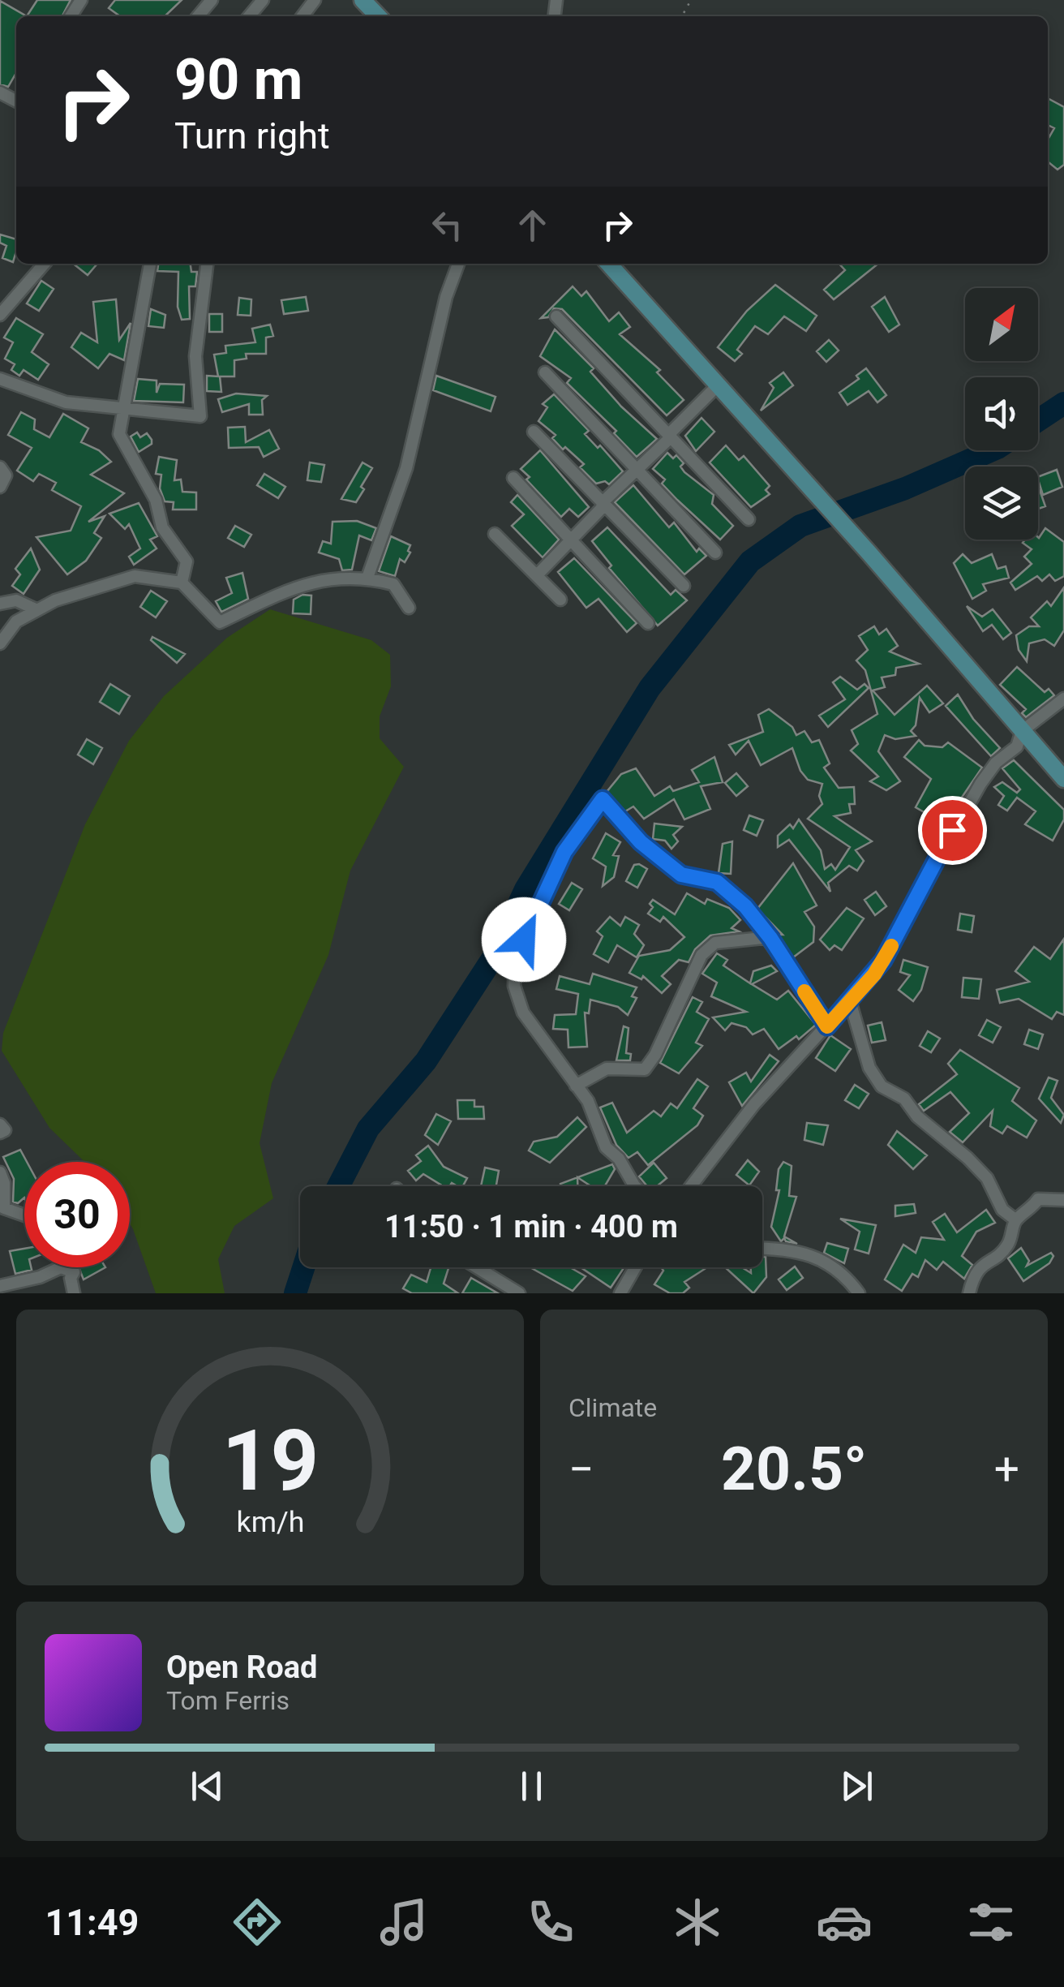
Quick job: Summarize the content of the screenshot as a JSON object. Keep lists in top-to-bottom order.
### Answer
{
  "north": "top right",
  "page": {
    "turn": ["90 m", "Turn right"],
    "limit": "30",
    "trip": "11:50 · 1 min · 400 m",
    "tile": "Climate",
    "heat": ["−", "20.5°", "+"],
    "song": ["Open Road", "Tom Ferris"],
    "tabs": "11:49",
    "gauge": ["19", "km/h"]
  }
}
